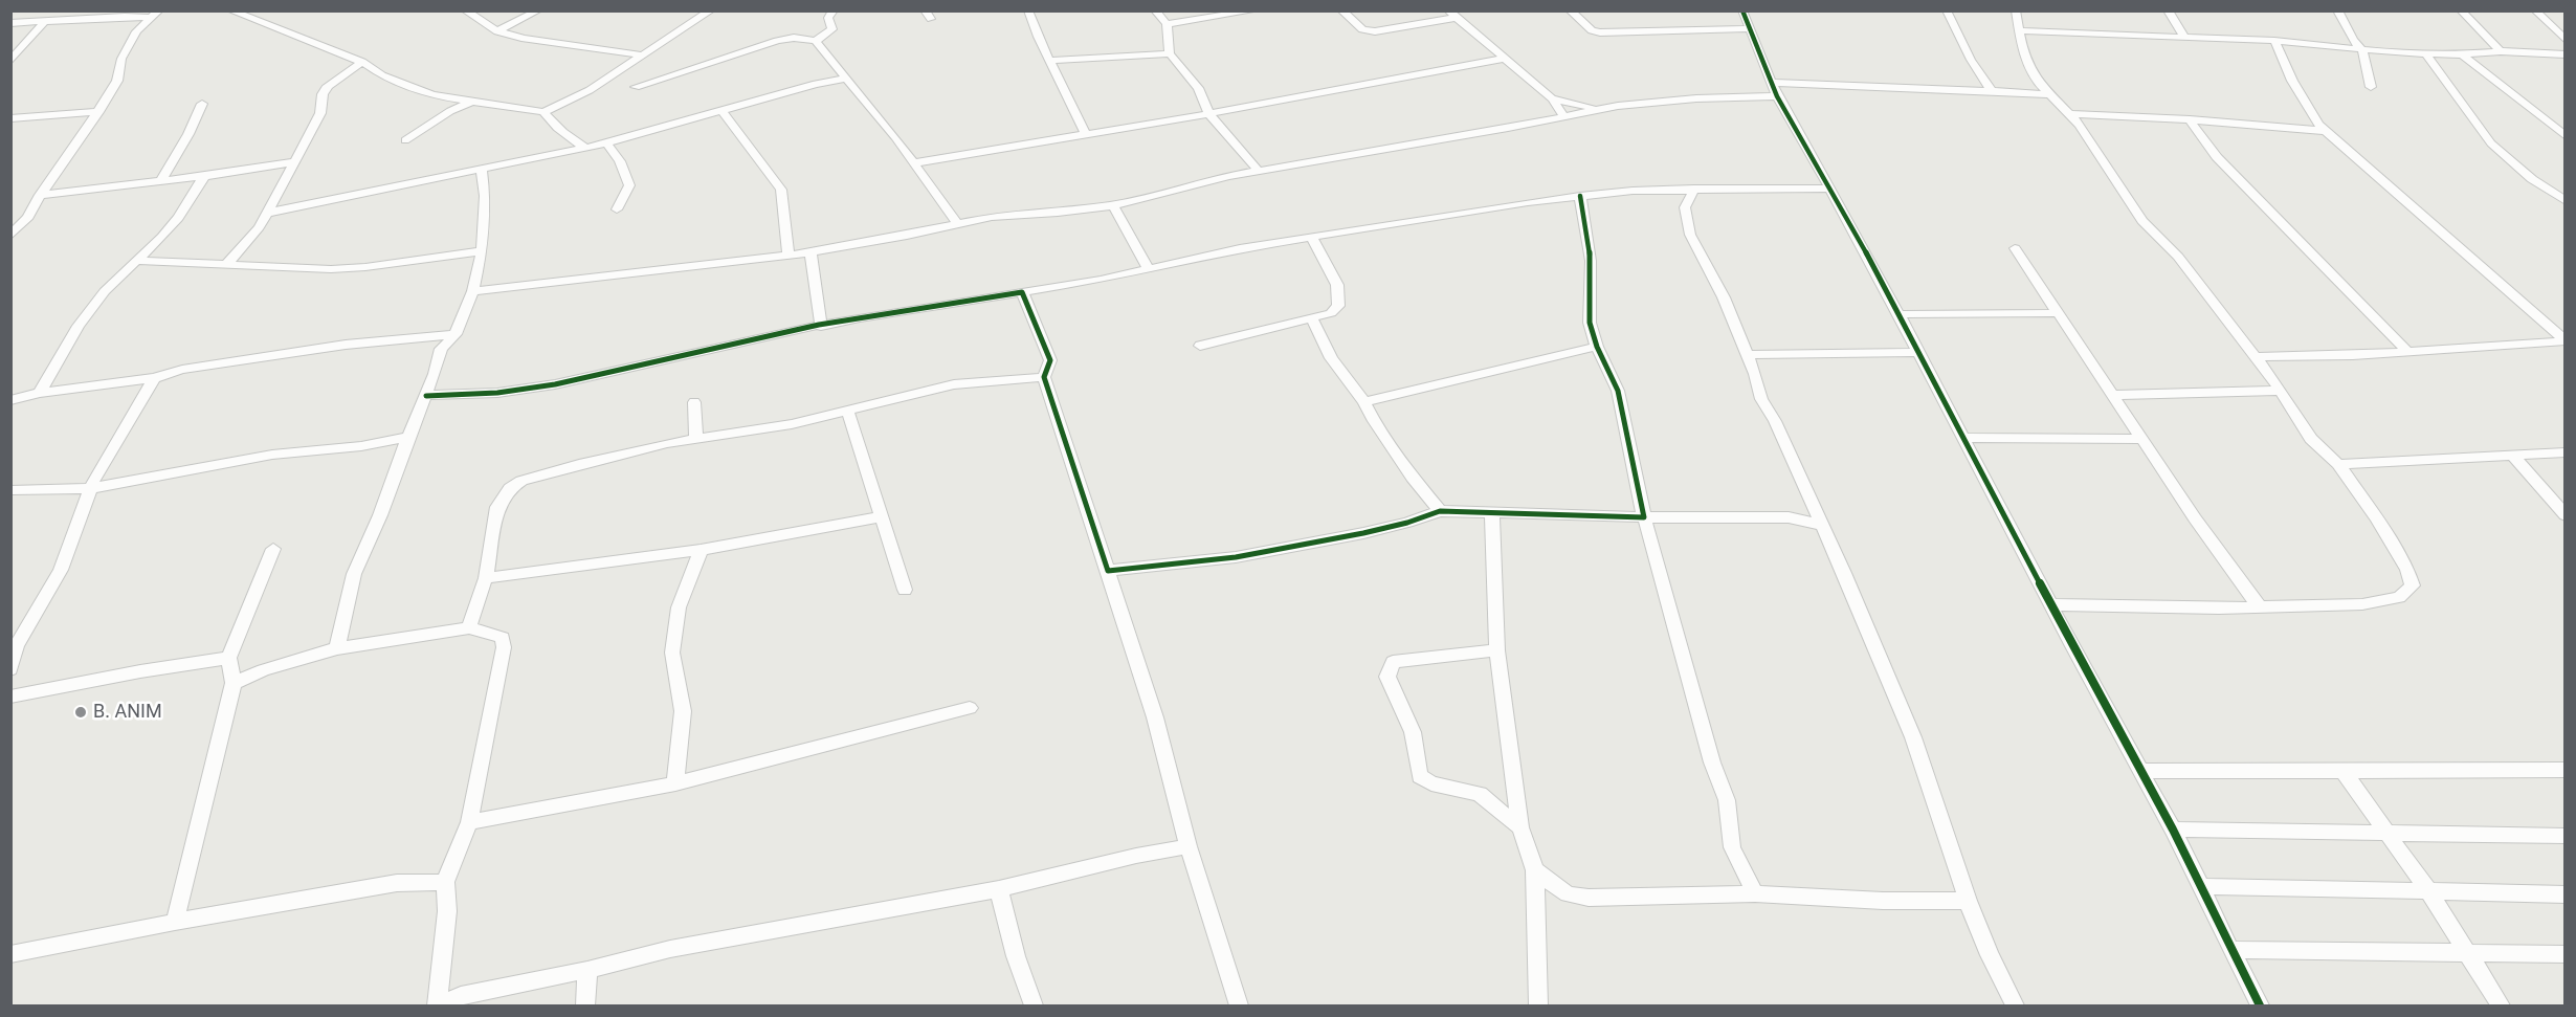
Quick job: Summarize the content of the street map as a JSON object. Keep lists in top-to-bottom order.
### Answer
{
  "places": ["B. ANIM"]
}
